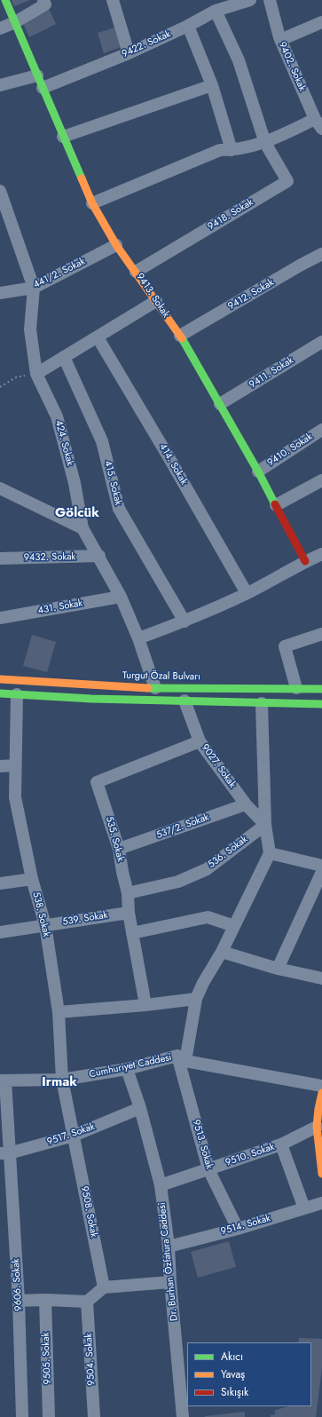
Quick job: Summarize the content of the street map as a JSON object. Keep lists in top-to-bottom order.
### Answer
{
  "streets": {
    "street": [
      "9422. Sokak",
      "9402. Sokak",
      "9418. Sokak",
      "441/2. Sokak",
      "9412. Sokak",
      "9413. Sokak",
      "9411. Sokak",
      "424. Sokak",
      "9410. Sokak",
      "414. Sokak",
      "415. Sokak",
      "9432. Sokak",
      "431. Sokak",
      "Turgut Özal Bulvarı",
      "9027. Sokak",
      "537/2. Sokak",
      "535. Sokak",
      "536. Sokak",
      "538. Sokak",
      "539. Sokak",
      "Cumhuriyet Caddesi",
      "9517. Sokak",
      "9513. Sokak",
      "9510. Sokak",
      "9508. Sokak",
      "9514. Sokak",
      "Dr. Burhan Özfatura Caddesi",
      "9606. Sokak",
      "9505. Sokak",
      "9504. Sokak"
    ]
  },
  "crossings": [
    ["9422. Sokak", "9413. Sokak"],
    ["9418. Sokak", "9413. Sokak"],
    ["441/2. Sokak", "9413. Sokak"],
    ["441/2. Sokak", "424. Sokak"],
    ["9412. Sokak", "9413. Sokak"],
    ["9413. Sokak", "9411. Sokak"],
    ["9413. Sokak", "9410. Sokak"],
    ["424. Sokak", "9432. Sokak"],
    ["424. Sokak", "431. Sokak"],
    ["424. Sokak", "Turgut Özal Bulvarı"],
    ["9027. Sokak", "537/2. Sokak"],
    ["9027. Sokak", "535. Sokak"],
    ["9027. Sokak", "536. Sokak"],
    ["537/2. Sokak", "535. Sokak"],
    ["535. Sokak", "536. Sokak"],
    ["535. Sokak", "539. Sokak"],
    ["538. Sokak", "539. Sokak"],
    ["538. Sokak", "Cumhuriyet Caddesi"],
    ["538. Sokak", "9517. Sokak"],
    ["538. Sokak", "9508. Sokak"],
    ["Cumhuriyet Caddesi", "9513. Sokak"],
    ["Cumhuriyet Caddesi", "Dr. Burhan Özfatura Caddesi"],
    ["Cumhuriyet Caddesi", "9606. Sokak"],
    ["9517. Sokak", "9508. Sokak"],
    ["9517. Sokak", "Dr. Burhan Özfatura Caddesi"],
    ["9517. Sokak", "9606. Sokak"],
    ["9513. Sokak", "9510. Sokak"],
    ["9513. Sokak", "9514. Sokak"],
    ["9510. Sokak", "Dr. Burhan Özfatura Caddesi"],
    ["9514. Sokak", "Dr. Burhan Özfatura Caddesi"]
  ],
  "districts": ["Gölcük", "Irmak"],
  "legend": ["Akıcı", "Yavaş", "Sıkışık"]
}
